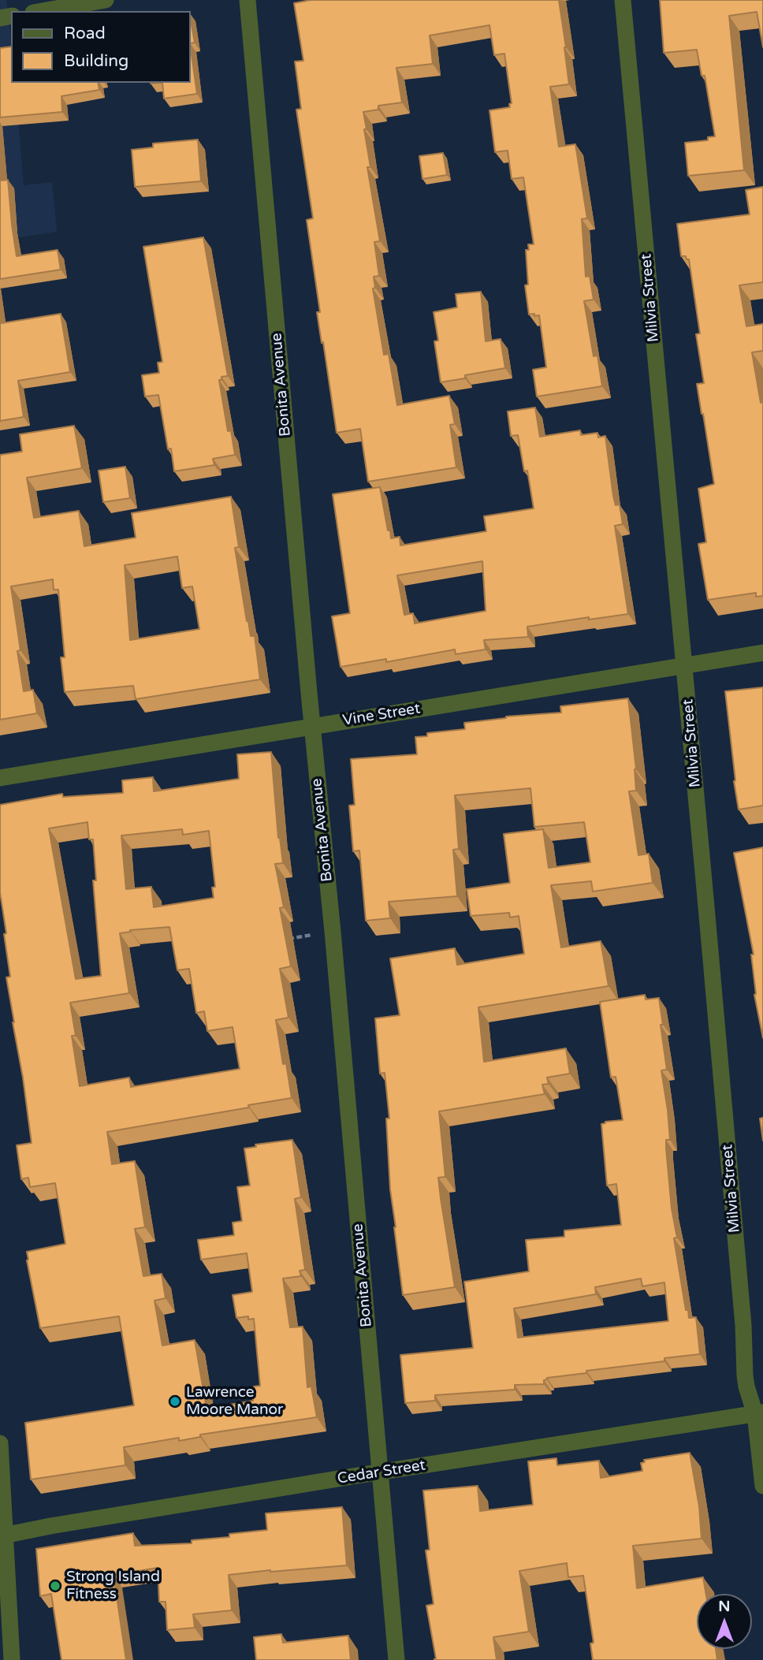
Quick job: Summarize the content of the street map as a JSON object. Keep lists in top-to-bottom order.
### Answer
{
  "streets": {
    "street": [
      "Milvia Street",
      "Bonita Avenue",
      "Vine Street",
      "Cedar Street"
    ]
  },
  "crossings": [
    ["Milvia Street", "Vine Street"],
    ["Milvia Street", "Cedar Street"],
    ["Bonita Avenue", "Vine Street"],
    ["Bonita Avenue", "Cedar Street"]
  ],
  "places": ["Lawrence Moore Manor", "Strong Island Fitness"],
  "legend": ["Road", "Building"],
  "north": "top"
}
